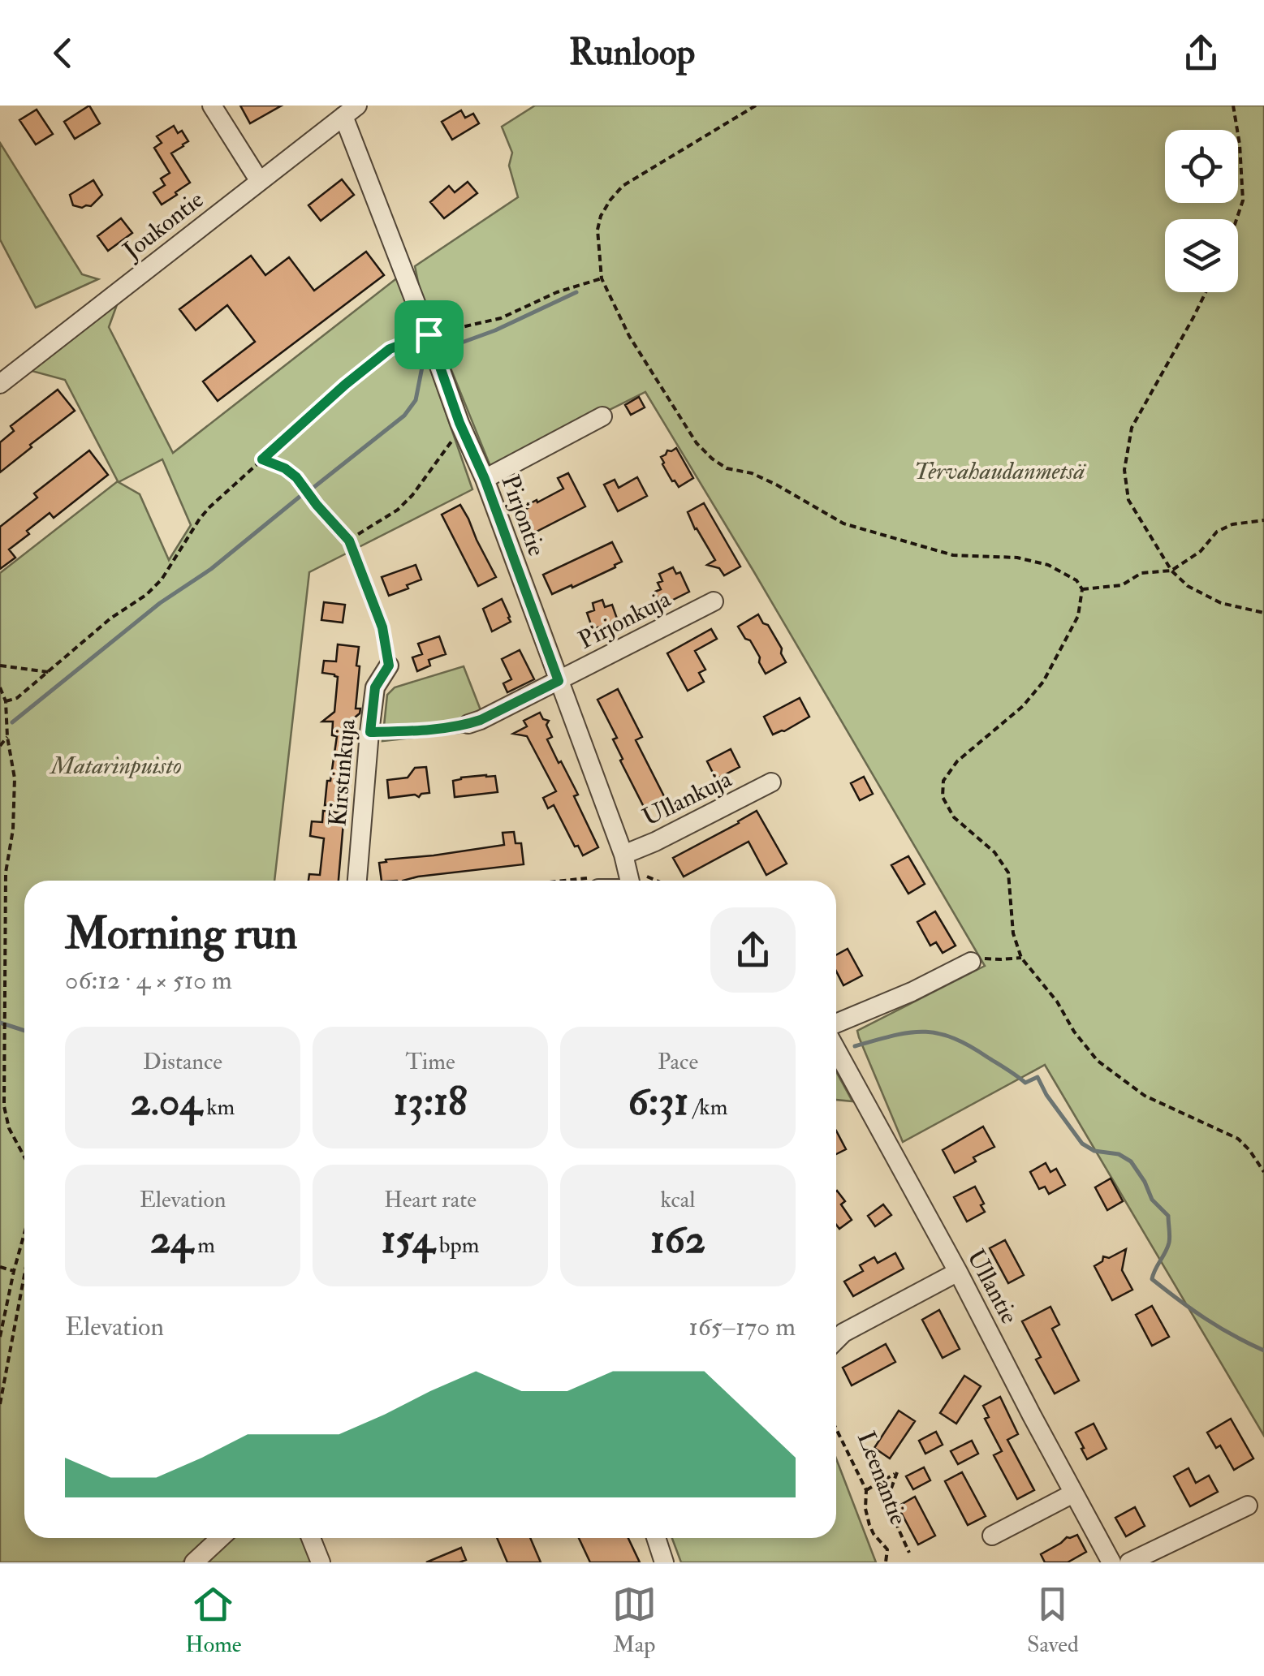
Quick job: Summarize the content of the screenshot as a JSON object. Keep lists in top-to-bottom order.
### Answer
{
  "streets": {
    "street": [
      "Joukontie",
      "Pirjontie",
      "Pirjonkuja",
      "Kirstinkuja",
      "Ullankuja",
      "Ullantie"
    ],
    "path": ["Leenantie"]
  },
  "crossings": [
    ["Joukontie", "Pirjontie"],
    ["Pirjontie", "Pirjonkuja"],
    ["Pirjontie", "Ullankuja"]
  ],
  "parks": ["Tervahaudanmetsä", "Matarinpuisto"],
  "page": {
    "header": "Runloop",
    "heading": ["Morning run", "06:12 · 4 × 510 m"],
    "stats": [
      ["Distance", "2.04 km"],
      ["Time", "13:18"],
      ["Pace", "6:31 /km"],
      ["Elevation", "24 m"],
      ["Heart rate", "154 bpm"],
      ["kcal", "162"]
    ],
    "chart": ["Elevation", "165–170 m"],
    "tabs": ["Home", "Map", "Saved"]
  }
}
